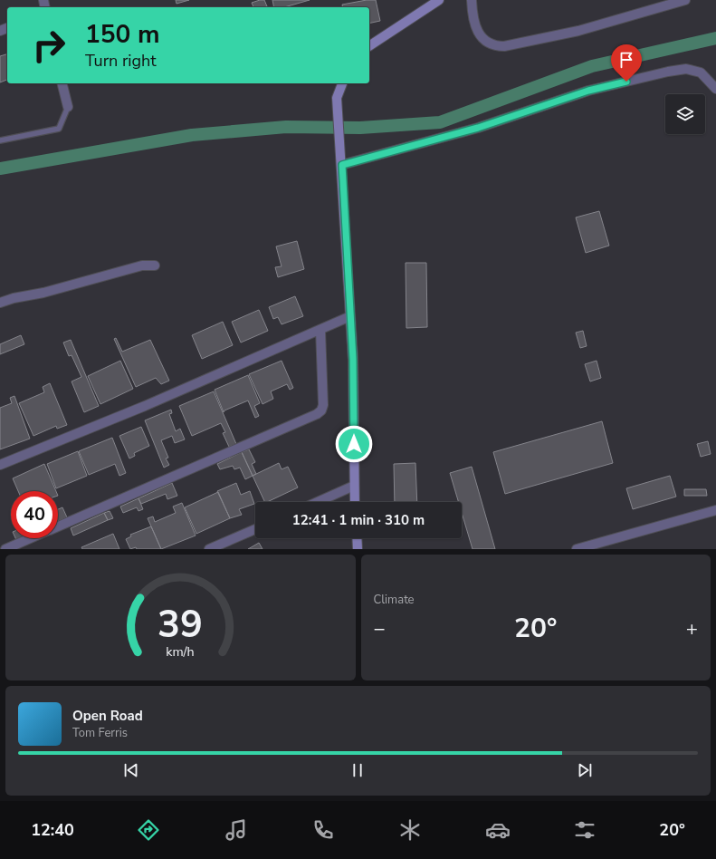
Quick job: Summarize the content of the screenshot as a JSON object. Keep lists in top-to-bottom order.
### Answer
{
  "page": {
    "turn": ["150 m", "Turn right"],
    "limit": "40",
    "trip": "12:41 · 1 min · 310 m",
    "tile": "Climate",
    "heat": ["−", "20°", "+"],
    "song": ["Open Road", "Tom Ferris"],
    "tabs": ["12:40", "20°"],
    "gauge": ["39", "km/h"]
  }
}
